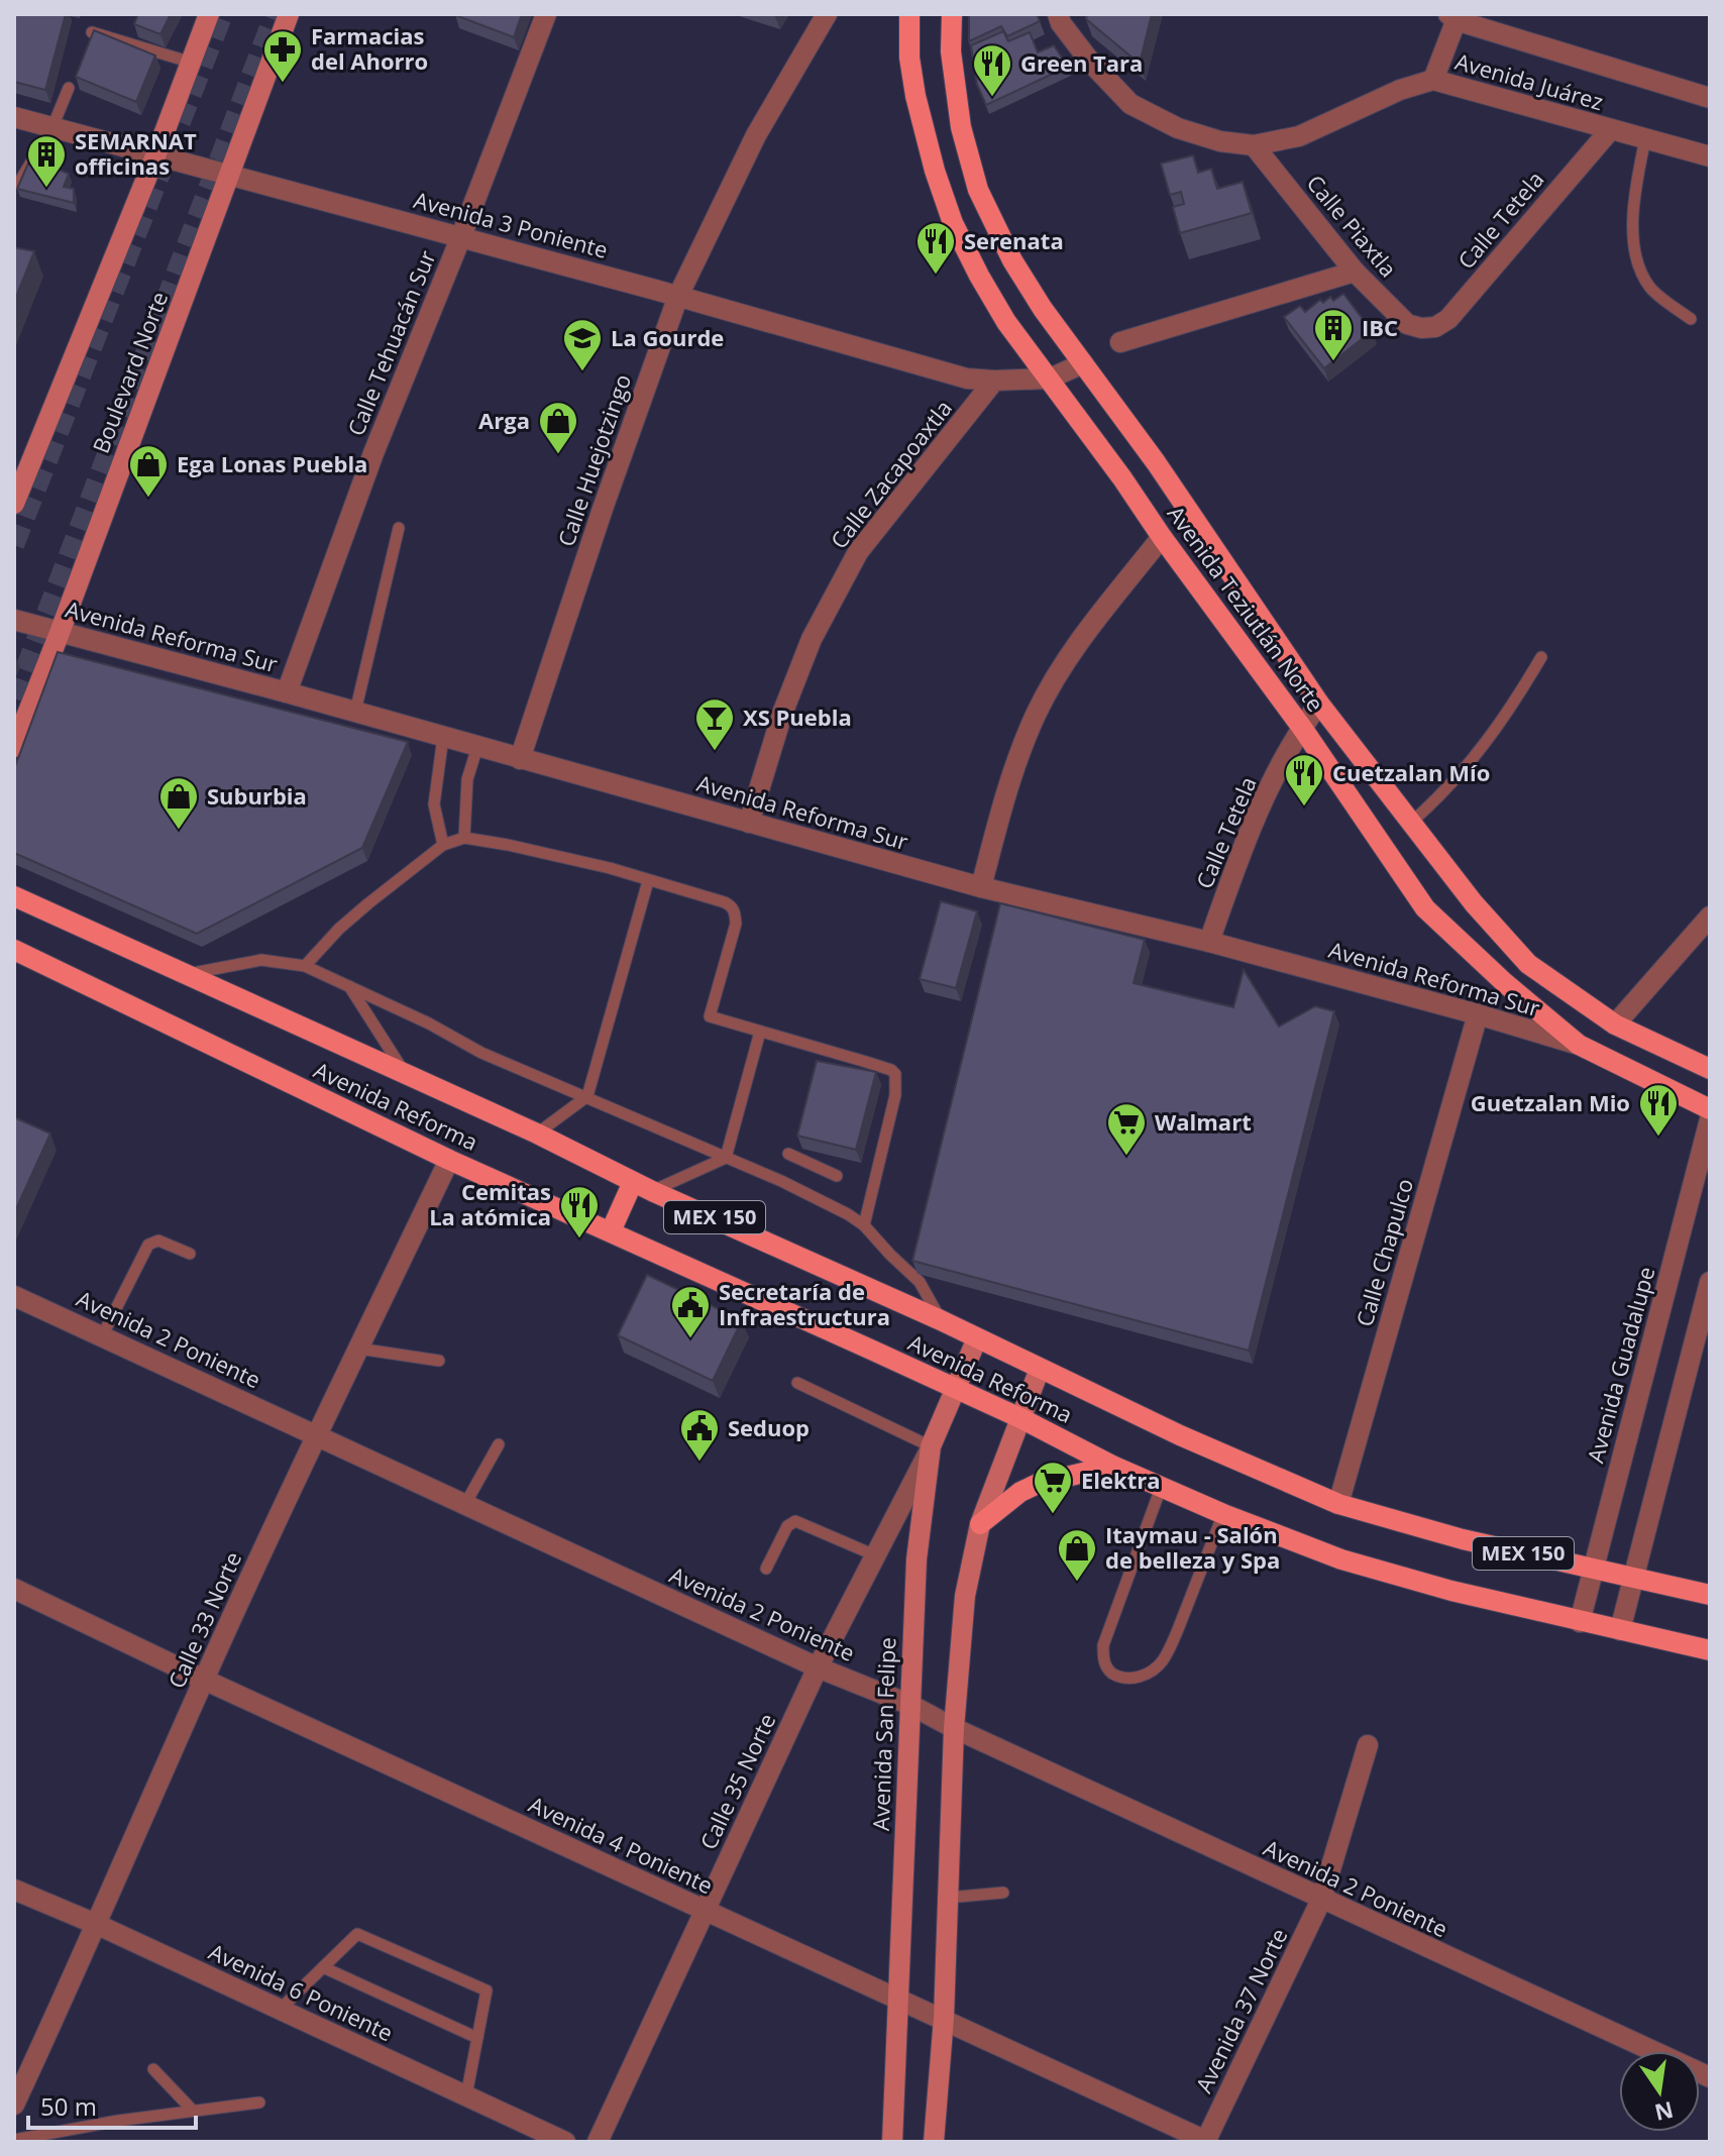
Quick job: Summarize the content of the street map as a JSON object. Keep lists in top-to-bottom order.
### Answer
{
  "streets": {
    "main road": [
      "Boulevard Norte",
      "Avenida Teziutlán Norte",
      "Avenida Reforma",
      "MEX 150",
      "Avenida San Felipe"
    ],
    "street": [
      "Avenida Juárez",
      "Calle Tetela",
      "Avenida 3 Poniente",
      "Calle Piaxtla",
      "Calle Tehuacán Sur",
      "Calle Huejotzingo",
      "Calle Zacapoaxtla",
      "Avenida Reforma Sur",
      "Calle Chapulco",
      "Avenida 2 Poniente",
      "Avenida Guadalupe",
      "Calle 33 Norte",
      "Calle 35 Norte",
      "Avenida 4 Poniente",
      "Avenida 6 Poniente",
      "Avenida 37 Norte"
    ]
  },
  "crossings": [
    ["Avenida Juárez", "Calle Tetela"],
    ["Avenida Juárez", "Calle Piaxtla"],
    ["Calle Tetela", "Calle Piaxtla"],
    ["Calle Tetela", "Avenida Teziutlán Norte"],
    ["Calle Tetela", "Avenida Reforma Sur"],
    ["Avenida 3 Poniente", "Calle Tehuacán Sur"],
    ["Avenida 3 Poniente", "Boulevard Norte"],
    ["Avenida 3 Poniente", "Calle Huejotzingo"],
    ["Avenida 3 Poniente", "Calle Zacapoaxtla"],
    ["Calle Tehuacán Sur", "Avenida Reforma Sur"],
    ["Boulevard Norte", "Avenida Reforma Sur"],
    ["Calle Huejotzingo", "Avenida Reforma Sur"],
    ["Calle Zacapoaxtla", "Avenida Reforma Sur"],
    ["Avenida Teziutlán Norte", "Avenida Reforma Sur"],
    ["Avenida Reforma Sur", "Calle Chapulco"],
    ["Avenida Reforma", "Calle Chapulco"],
    ["Avenida Reforma", "Avenida Guadalupe"],
    ["Avenida Reforma", "Calle 33 Norte"],
    ["Avenida Reforma", "Avenida San Felipe"],
    ["Avenida 2 Poniente", "Calle 33 Norte"],
    ["Avenida 2 Poniente", "Avenida San Felipe"],
    ["Avenida 2 Poniente", "Calle 35 Norte"],
    ["Avenida 2 Poniente", "Avenida 37 Norte"],
    ["Calle 33 Norte", "Avenida 4 Poniente"],
    ["Calle 33 Norte", "Avenida 6 Poniente"],
    ["Avenida San Felipe", "Calle 35 Norte"],
    ["Avenida San Felipe", "Avenida 4 Poniente"],
    ["Calle 35 Norte", "Avenida 4 Poniente"],
    ["Avenida 4 Poniente", "Avenida 37 Norte"]
  ],
  "places": {
    "pharmacy": ["Farmacias del Ahorro"],
    "restaurant": [
      "Green Tara",
      "Serenata",
      "Cuetzalan Mío",
      "Guetzalan Mio",
      "Cemitas La atómica"
    ],
    "building": ["SEMARNAT officinas", "IBC"],
    "school or university": ["La Gourde"],
    "shop": [
      "Arga",
      "Ega Lonas Puebla",
      "Suburbia",
      "Itaymau - Salón de belleza y Spa"
    ],
    "bar": ["XS Puebla"],
    "supermarket": ["Walmart", "Elektra"],
    "public building": ["Secretaría de Infraestructura", "Seduop"]
  },
  "scale_bar": "50 m",
  "north": "bottom"
}
